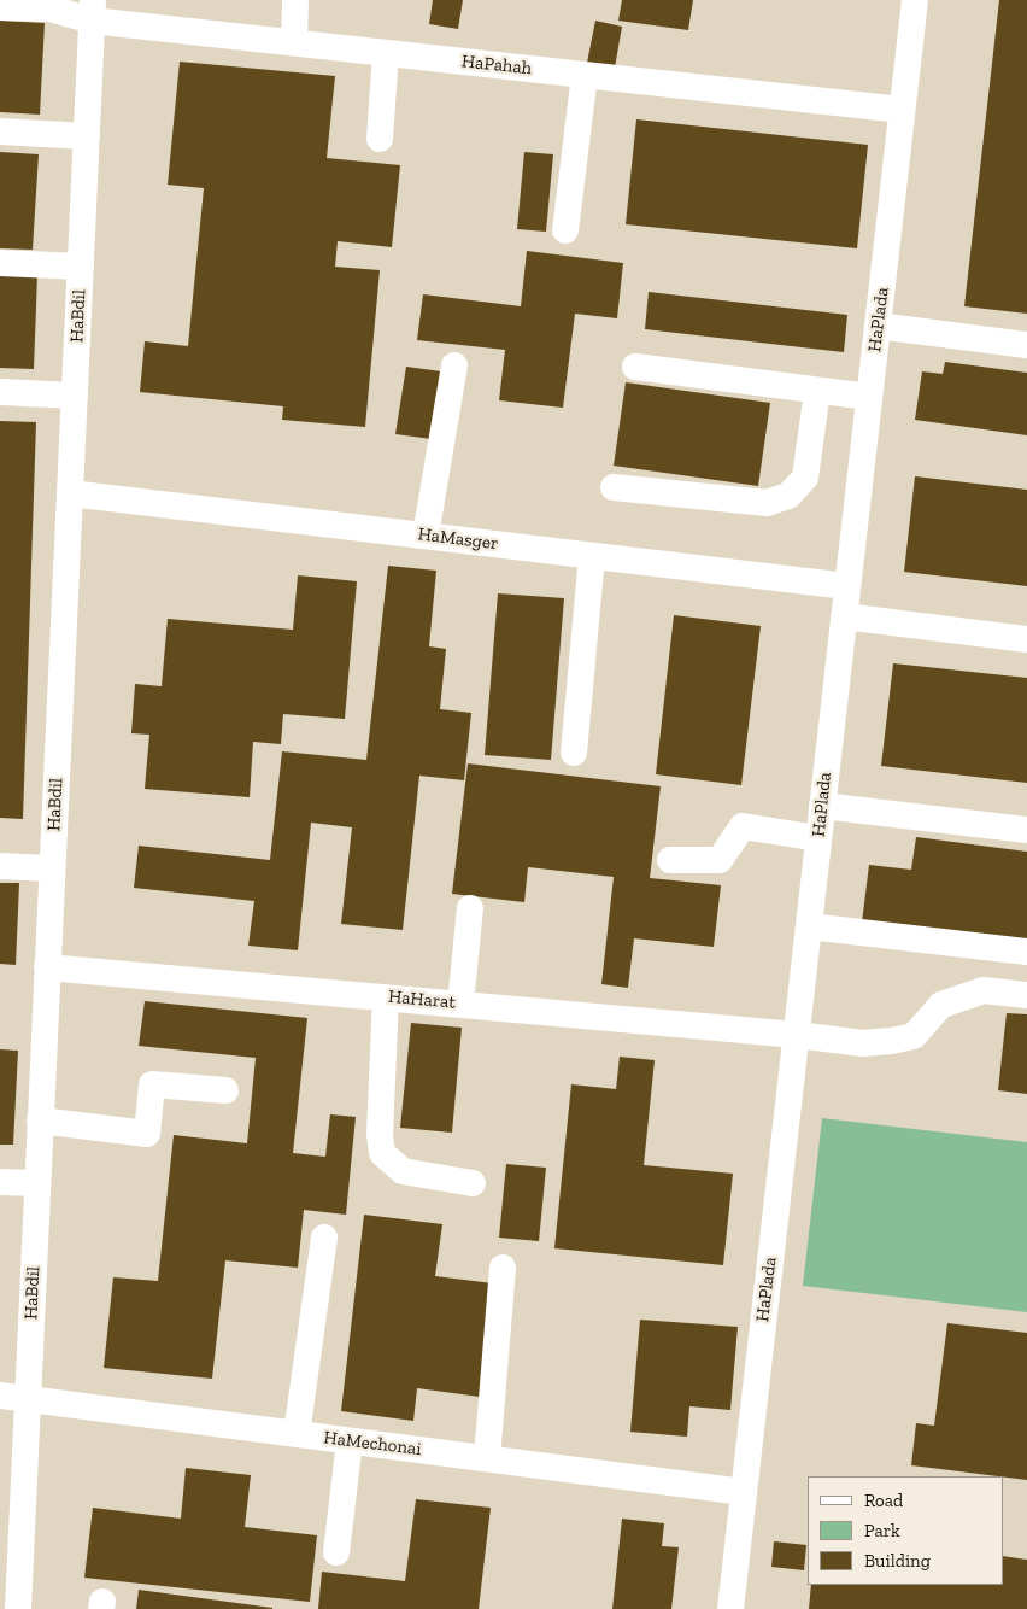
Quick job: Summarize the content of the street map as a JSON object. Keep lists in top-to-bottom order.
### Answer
{
  "streets": {
    "street": [
      "HaPahah",
      "HaBdil",
      "HaPlada",
      "HaMasger",
      "HaHarat",
      "HaMechonai"
    ]
  },
  "crossings": [
    ["HaPahah", "HaBdil"],
    ["HaPahah", "HaPlada"],
    ["HaBdil", "HaMasger"],
    ["HaBdil", "HaHarat"],
    ["HaBdil", "HaMechonai"],
    ["HaPlada", "HaMasger"],
    ["HaPlada", "HaHarat"],
    ["HaPlada", "HaMechonai"]
  ],
  "legend": ["Road", "Park", "Building"]
}
